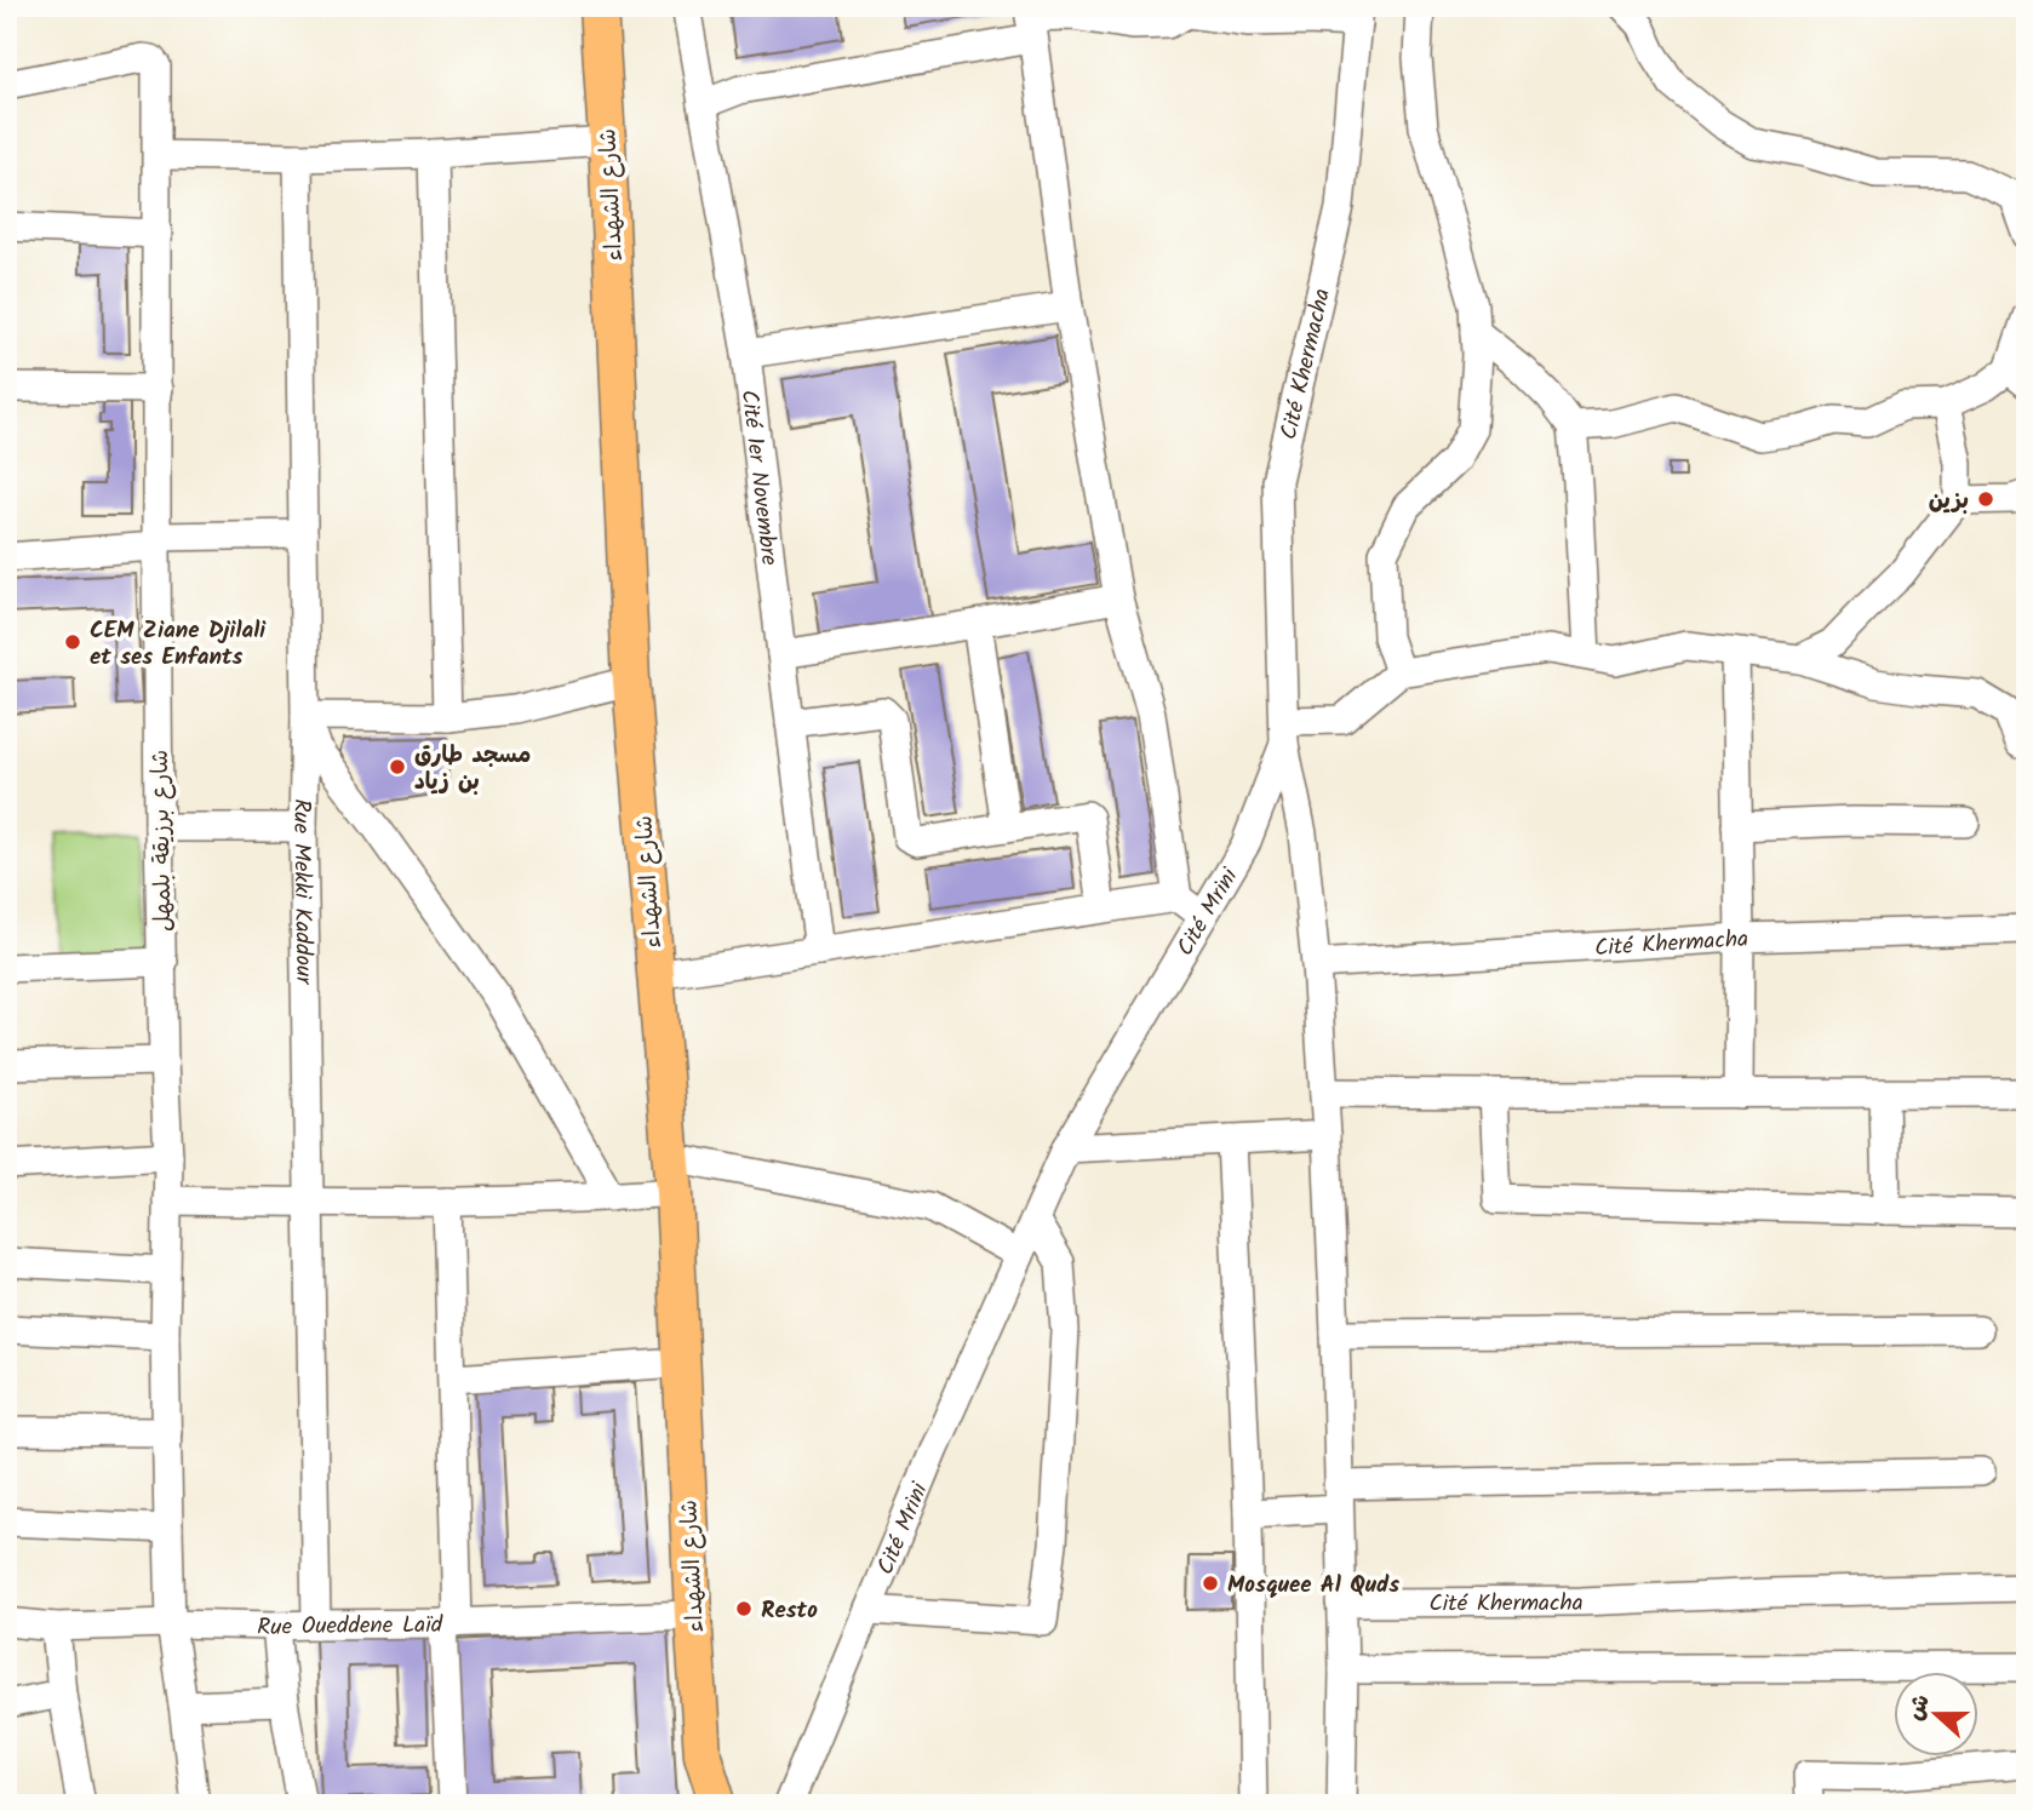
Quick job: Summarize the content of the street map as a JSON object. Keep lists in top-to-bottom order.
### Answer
{
  "streets": {
    "main road": ["شارع الشهداء"],
    "street": [
      "Cité Khermacha",
      "Cité 1er Novembre",
      "شارع برزيقة بلمهل",
      "Rue Mekki Kaddour",
      "Cité Mrini",
      "Rue Oueddene Laïd"
    ]
  },
  "crossings": [
    ["شارع الشهداء", "Rue Oueddene Laïd"],
    ["Cité Khermacha", "Cité Mrini"],
    ["شارع برزيقة بلمهل", "Rue Oueddene Laïd"],
    ["Rue Mekki Kaddour", "Rue Oueddene Laïd"]
  ],
  "places": [
    "بزين",
    "CEM Ziane Djilali et ses Enfants",
    "مسجد طارق بن زياد",
    "Mosquee Al Quds",
    "Resto"
  ],
  "north": "left"
}
